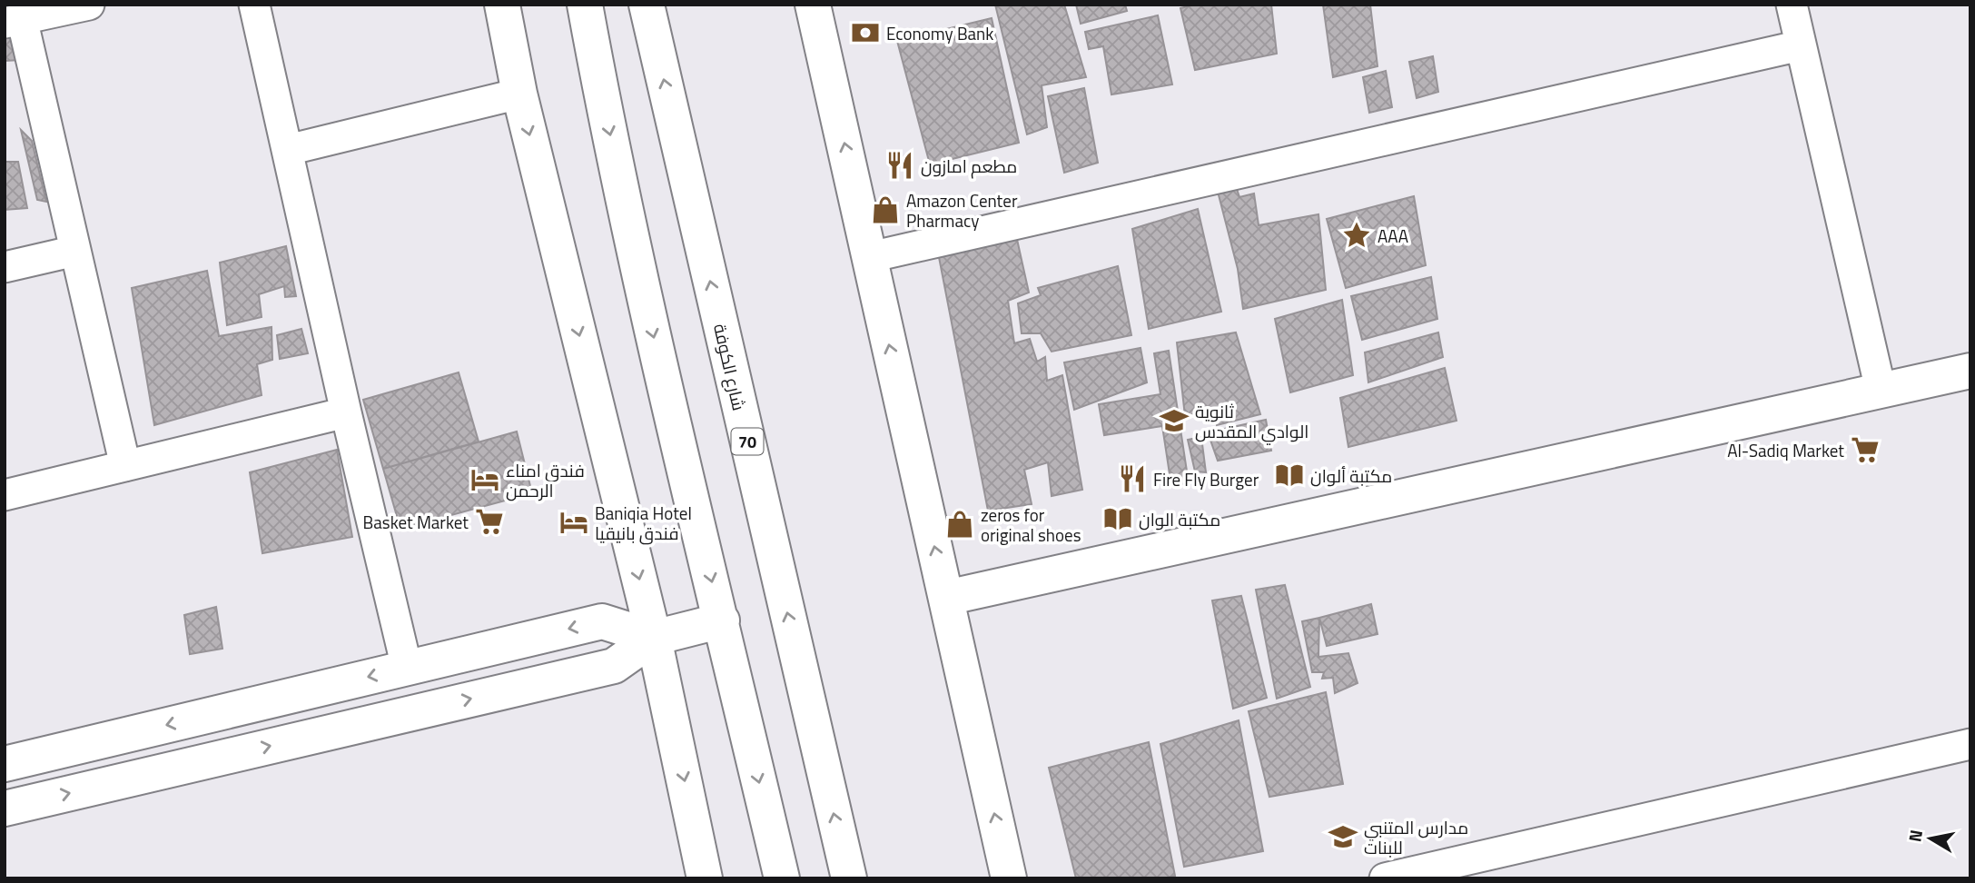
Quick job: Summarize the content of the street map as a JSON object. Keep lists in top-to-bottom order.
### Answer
{
  "streets": {
    "main road": ["شارع الكوفة", "70"]
  },
  "places": {
    "bank": ["Economy Bank"],
    "restaurant": ["مطعم امازون", "Fire Fly Burger"],
    "shop": ["Amazon Center Pharmacy", "zeros for original shoes"],
    "place": ["AAA"],
    "school or university": ["ثانوية الوادي المقدس", "مدارس المتنبي للبنات"],
    "supermarket": ["Al-Sadiq Market", "Basket Market"],
    "library": ["مكتبة ألوان", "مكتبة الوان"],
    "hotel": ["فندق امناء الرحمن", "Baniqia Hotel فندق بانيقيا"]
  },
  "north": "left"
}
